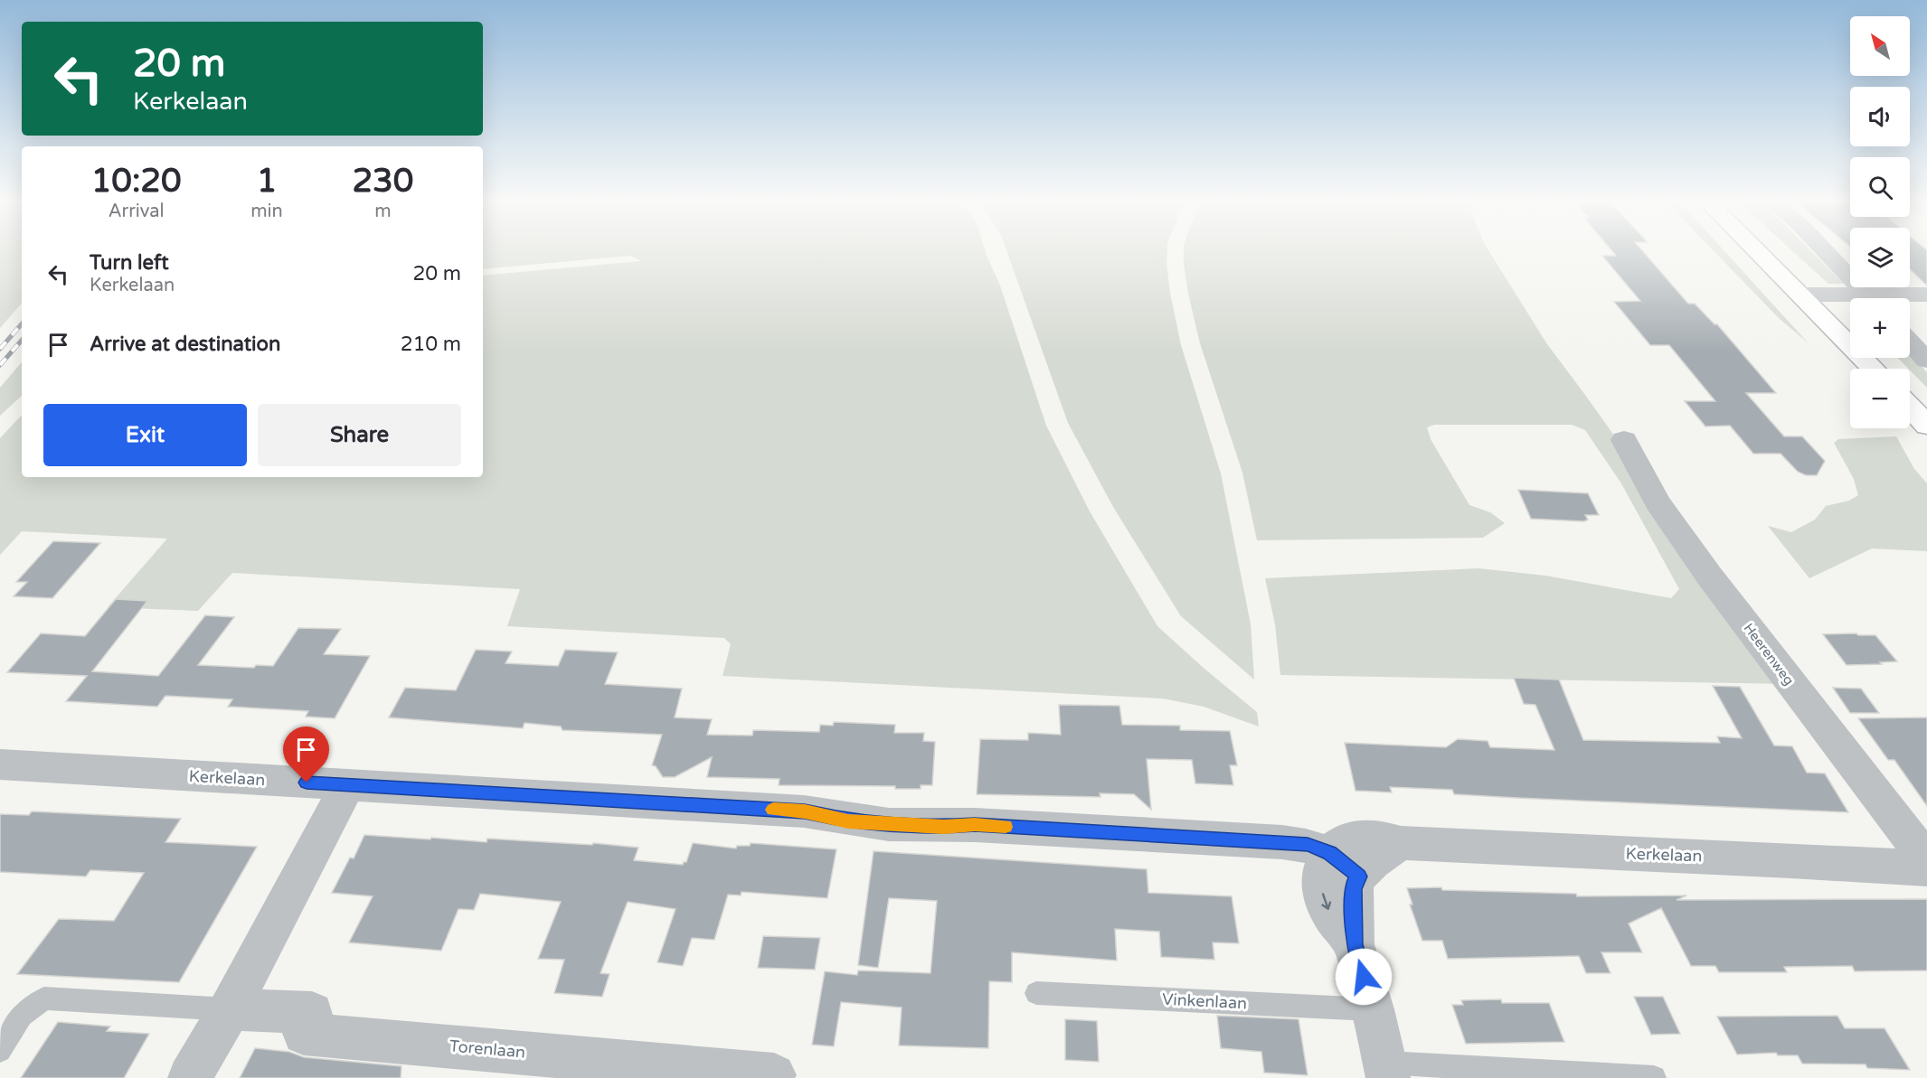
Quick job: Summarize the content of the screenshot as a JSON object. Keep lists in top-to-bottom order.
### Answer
{
  "streets": {
    "street": ["Heerenweg", "Kerkelaan", "Torenlaan"],
    "lane": ["Vinkenlaan"]
  },
  "north": "top left",
  "page": {
    "map_buttons": ["+", "−"],
    "turn": ["20 m", "Kerkelaan"],
    "eta": [
      "10:20",
      "Arrival",
      "1",
      "min",
      "230",
      "m"
    ],
    "list": [
      {
        "name": "Turn left",
        "note": "Kerkelaan",
        "value": "20 m"
      },
      {
        "name": "Arrive at destination",
        "value": "210 m"
      }
    ],
    "buttons": ["Exit", "Share"]
  }
}
